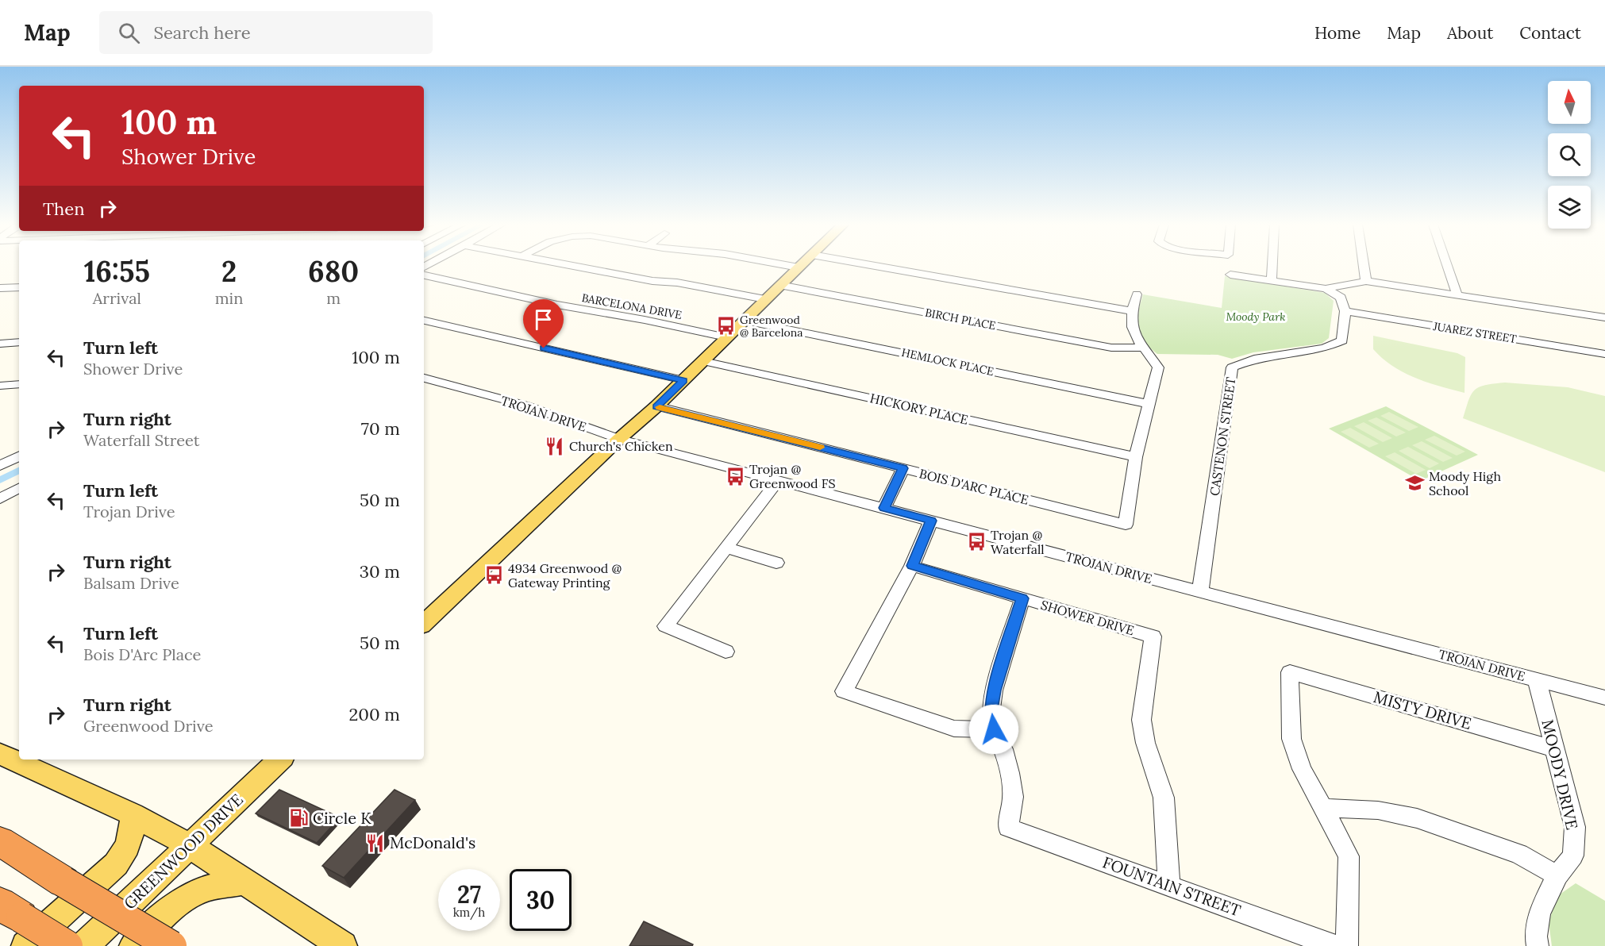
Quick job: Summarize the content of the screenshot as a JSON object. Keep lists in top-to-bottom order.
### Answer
{
  "streets": {
    "main road": ["GREENWOOD DRIVE"],
    "street": [
      "BARCELONA DRIVE",
      "BIRCH PLACE",
      "JUAREZ STREET",
      "HEMLOCK PLACE",
      "HICKORY PLACE",
      "TROJAN DRIVE",
      "CASTENON STREET",
      "BOIS D'ARC PLACE",
      "SHOWER DRIVE",
      "MISTY DRIVE",
      "MOODY DRIVE",
      "FOUNTAIN STREET"
    ]
  },
  "crossings": [
    ["JUAREZ STREET", "CASTENON STREET"],
    ["HICKORY PLACE", "BOIS D'ARC PLACE"],
    ["TROJAN DRIVE", "CASTENON STREET"],
    ["TROJAN DRIVE", "MOODY DRIVE"],
    ["SHOWER DRIVE", "FOUNTAIN STREET"],
    ["MISTY DRIVE", "MOODY DRIVE"]
  ],
  "parks": ["Moody Park"],
  "places": {
    "bus stop": [
      "Greenwood @ Barcelona",
      "Trojan @ Greenwood FS",
      "Trojan @ Waterfall",
      "4934 Greenwood @ Gateway Printing"
    ],
    "restaurant": ["Church's Chicken", "McDonald's"],
    "school or university": ["Moody High School"],
    "fuel station": ["Circle K"]
  },
  "north": "top",
  "page": {
    "header": "Map",
    "search": "Search here",
    "nav": [
      "Home",
      "Map",
      "About",
      "Contact"
    ],
    "turn": ["100 m", "Shower Drive"],
    "then": "Then",
    "eta": [
      "16:55",
      "Arrival",
      "2",
      "min",
      "680",
      "m"
    ],
    "list": [
      {
        "name": "Turn left",
        "note": "Shower Drive",
        "value": "100 m"
      },
      {
        "name": "Turn right",
        "note": "Waterfall Street",
        "value": "70 m"
      },
      {
        "name": "Turn left",
        "note": "Trojan Drive",
        "value": "50 m"
      },
      {
        "name": "Turn right",
        "note": "Balsam Drive",
        "value": "30 m"
      },
      {
        "name": "Turn left",
        "note": "Bois D'Arc Place",
        "value": "50 m"
      },
      {
        "name": "Turn right",
        "note": "Greenwood Drive",
        "value": "200 m"
      }
    ],
    "speed": "27 km/h",
    "limit": "30"
  }
}
